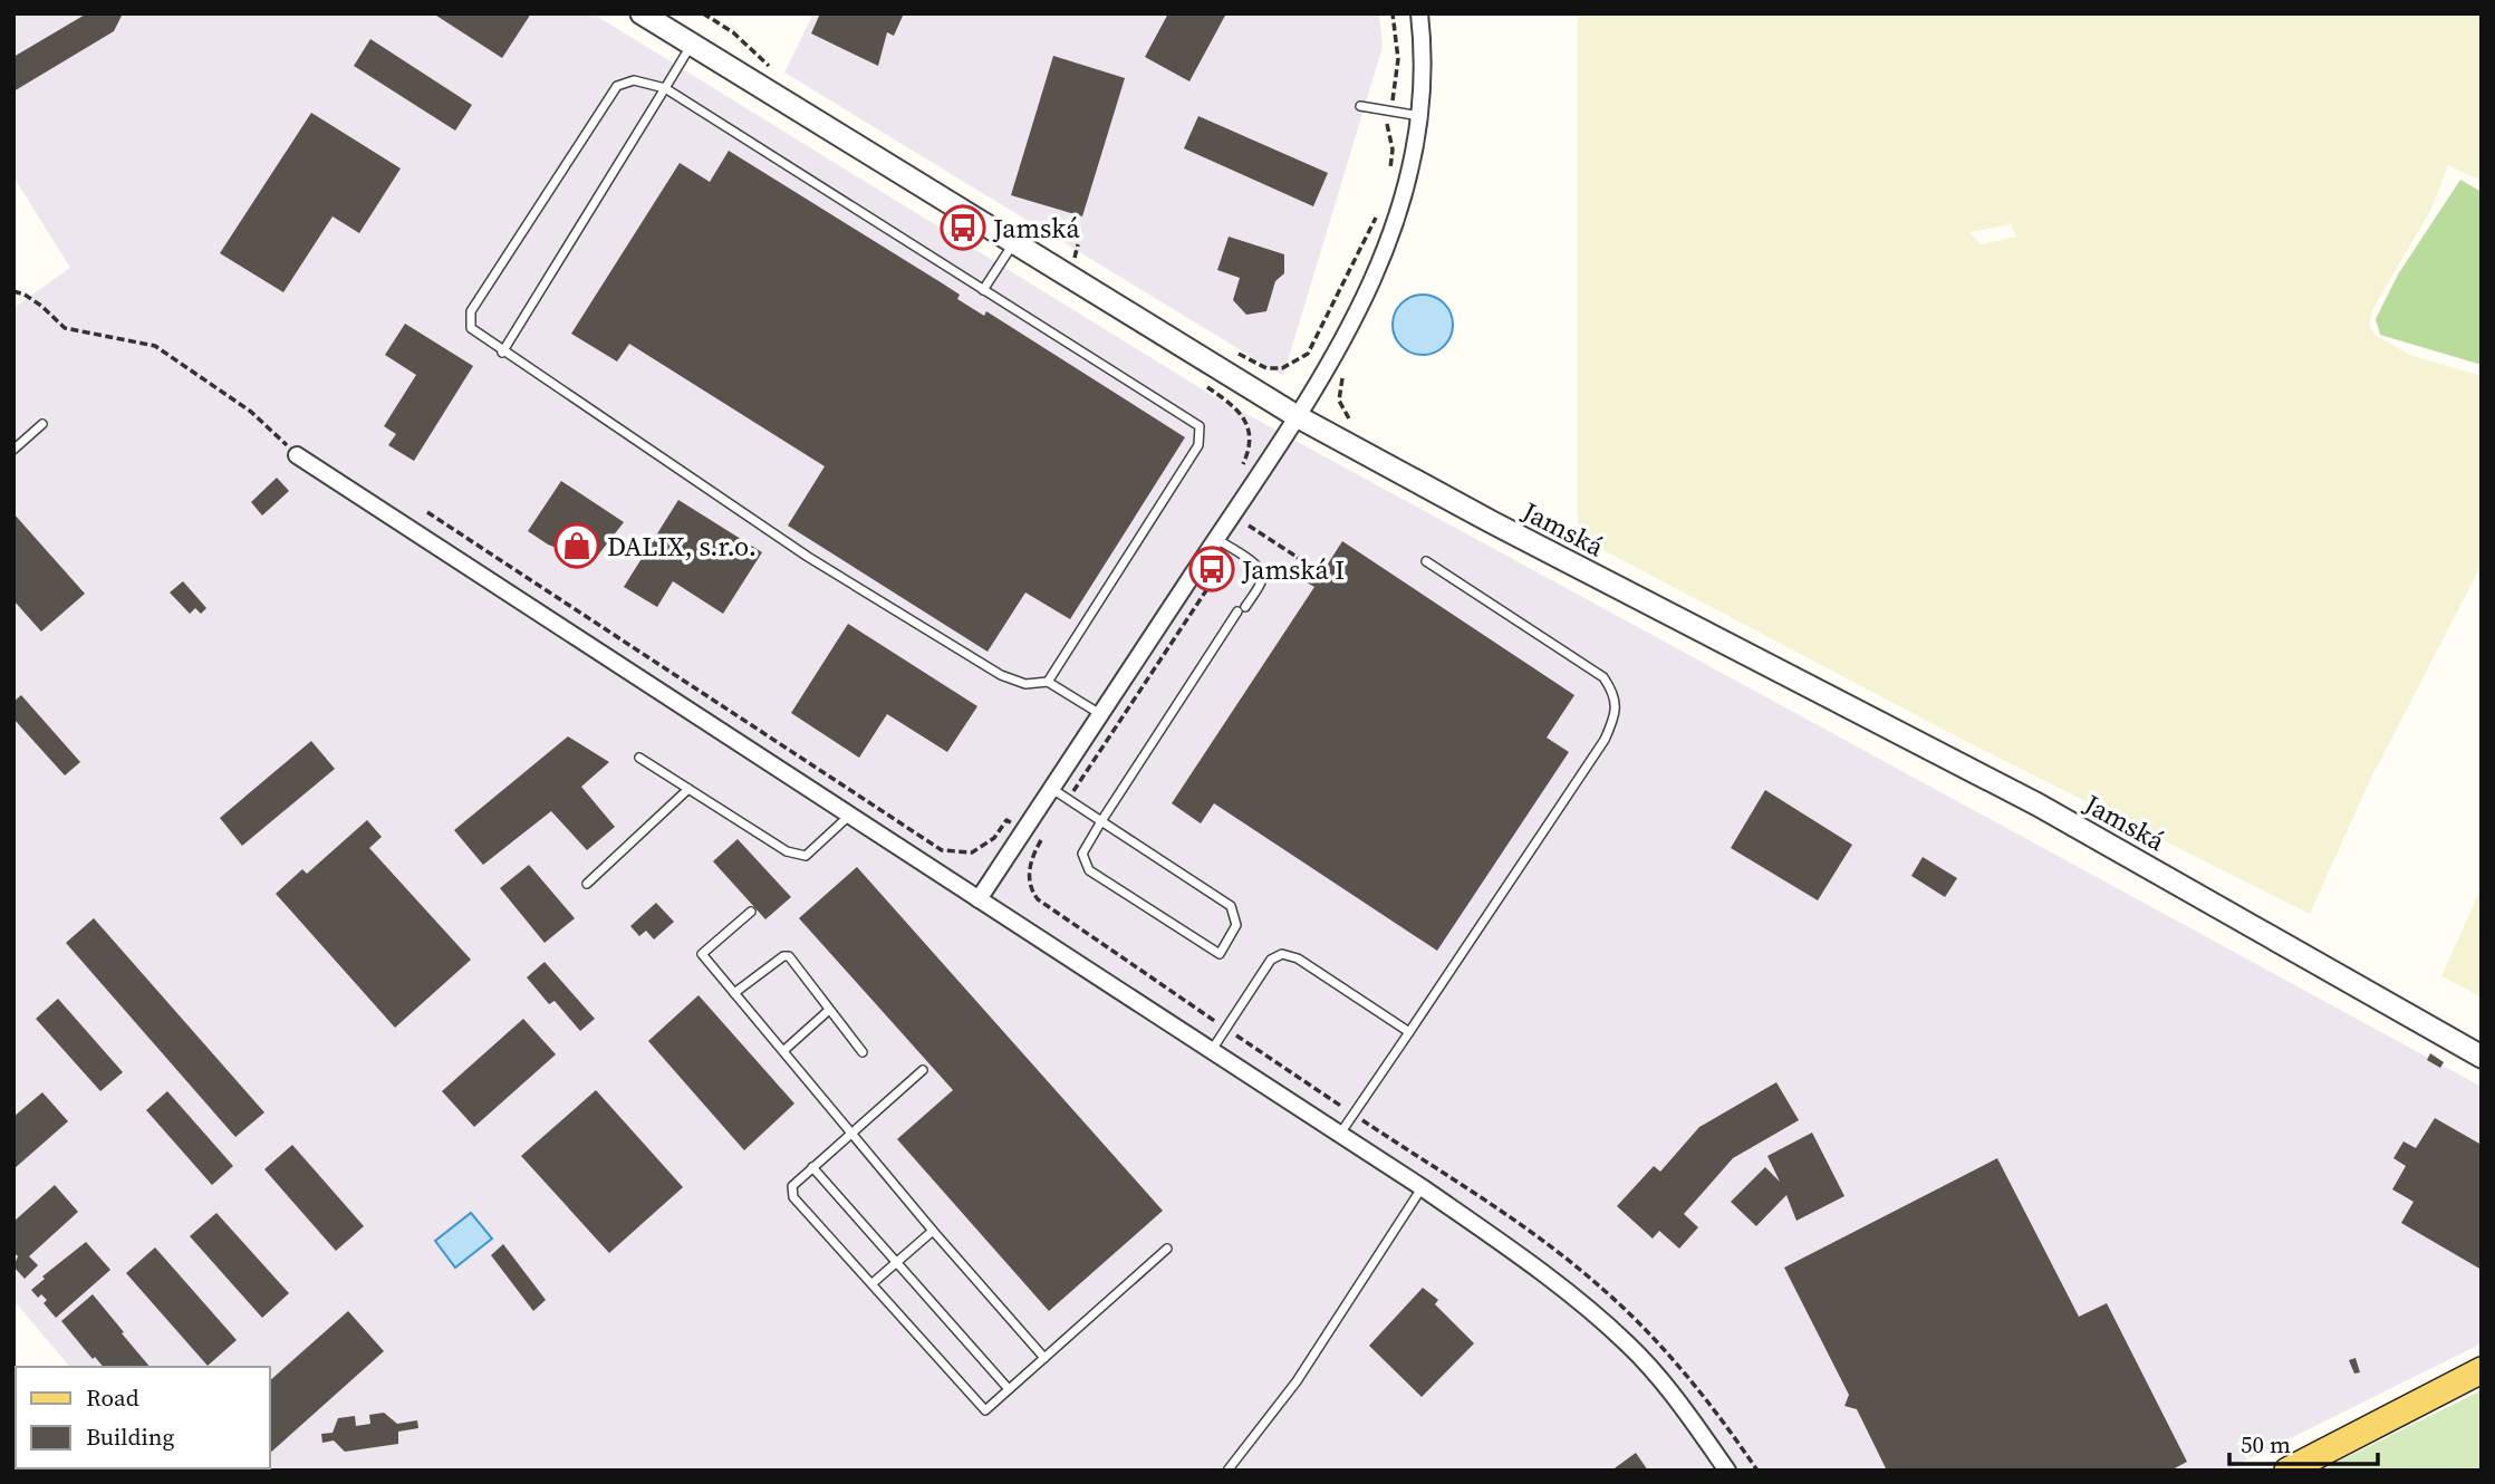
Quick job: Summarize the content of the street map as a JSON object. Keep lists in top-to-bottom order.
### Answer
{
  "streets": {
    "street": ["Jamská"]
  },
  "places": {
    "bus stop": ["Jamská", "Jamská I"],
    "shop": ["DALIX, s.r.o."]
  },
  "legend": ["Road", "Building"],
  "scale_bar": "50 m"
}
